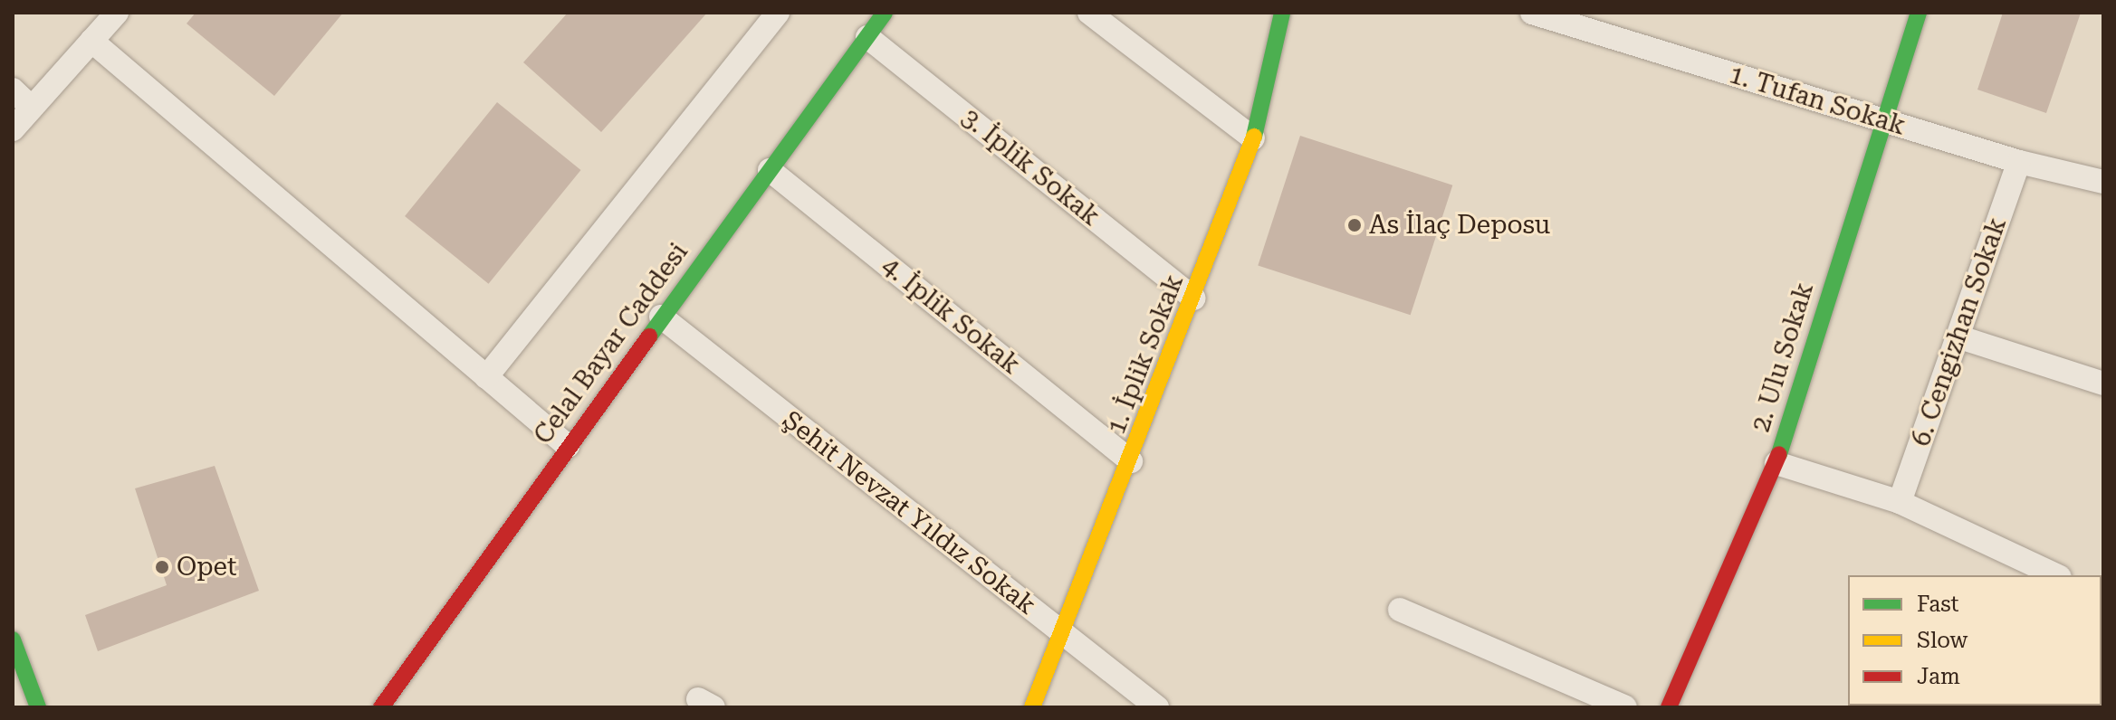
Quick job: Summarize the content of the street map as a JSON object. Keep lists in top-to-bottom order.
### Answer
{
  "streets": {
    "main road": ["Celal Bayar Caddesi", "1. İplik Sokak", "2. Ulu Sokak"],
    "street": [
      "1. Tufan Sokak",
      "3. İplik Sokak",
      "4. İplik Sokak",
      "6. Cengizhan Sokak",
      "Şehit Nevzat Yıldız Sokak"
    ]
  },
  "crossings": [
    ["1. Tufan Sokak", "6. Cengizhan Sokak"],
    ["1. Tufan Sokak", "2. Ulu Sokak"],
    ["3. İplik Sokak", "Celal Bayar Caddesi"],
    ["3. İplik Sokak", "1. İplik Sokak"],
    ["4. İplik Sokak", "Celal Bayar Caddesi"],
    ["4. İplik Sokak", "1. İplik Sokak"],
    ["Celal Bayar Caddesi", "Şehit Nevzat Yıldız Sokak"],
    ["1. İplik Sokak", "Şehit Nevzat Yıldız Sokak"]
  ],
  "places": ["As İlaç Deposu", "Opet"],
  "legend": ["Fast", "Slow", "Jam"]
}
